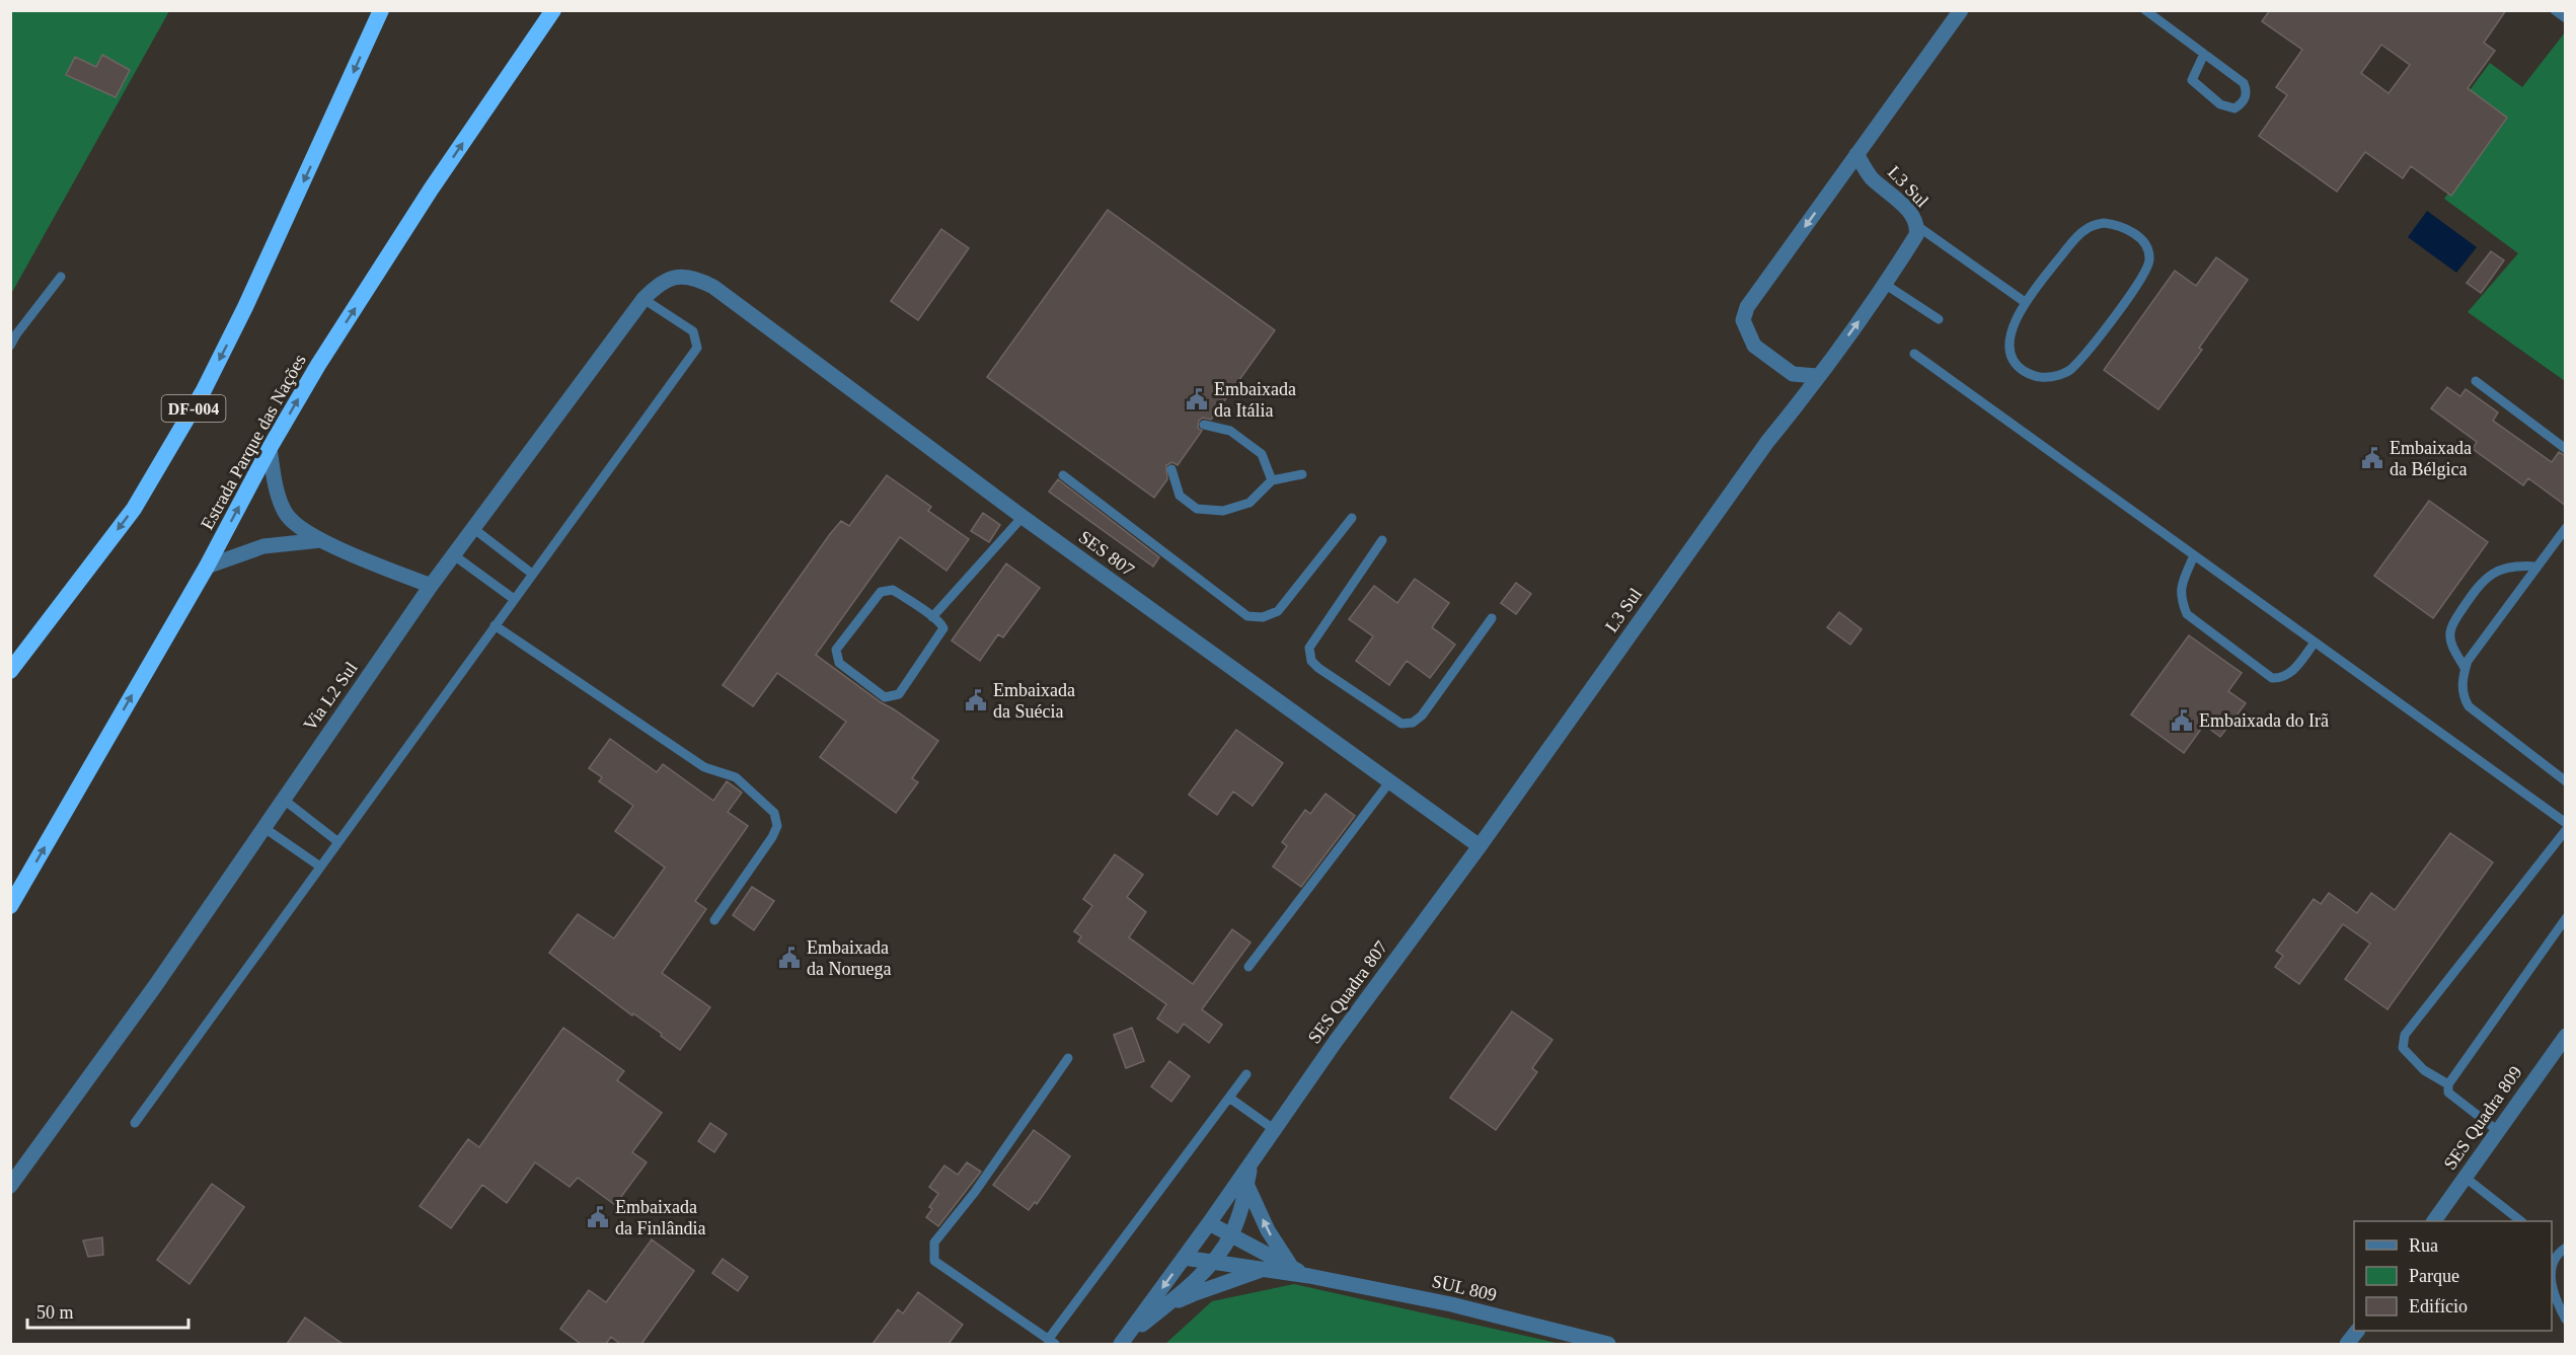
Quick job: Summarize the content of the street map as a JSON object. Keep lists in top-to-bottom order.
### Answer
{
  "streets": {
    "highway": ["DF-004", "Estrada Parque das Nações"],
    "street": [
      "L3 Sul",
      "SES 807",
      "Via L2 Sul",
      "SES Quadra 807",
      "SES Quadra 809",
      "SUL 809"
    ]
  },
  "crossings": [
    ["L3 Sul", "SES 807"],
    ["L3 Sul", "SES Quadra 807"],
    ["SES 807", "Via L2 Sul"],
    ["SES 807", "SES Quadra 807"],
    ["SES Quadra 807", "SUL 809"]
  ],
  "places": {
    "public building": [
      "Embaixada da Itália",
      "Embaixada da Bélgica",
      "Embaixada da Suécia",
      "Embaixada do Irã",
      "Embaixada da Noruega",
      "Embaixada da Finlândia"
    ]
  },
  "legend": ["Rua", "Parque", "Edifício"],
  "scale_bar": "50 m"
}
